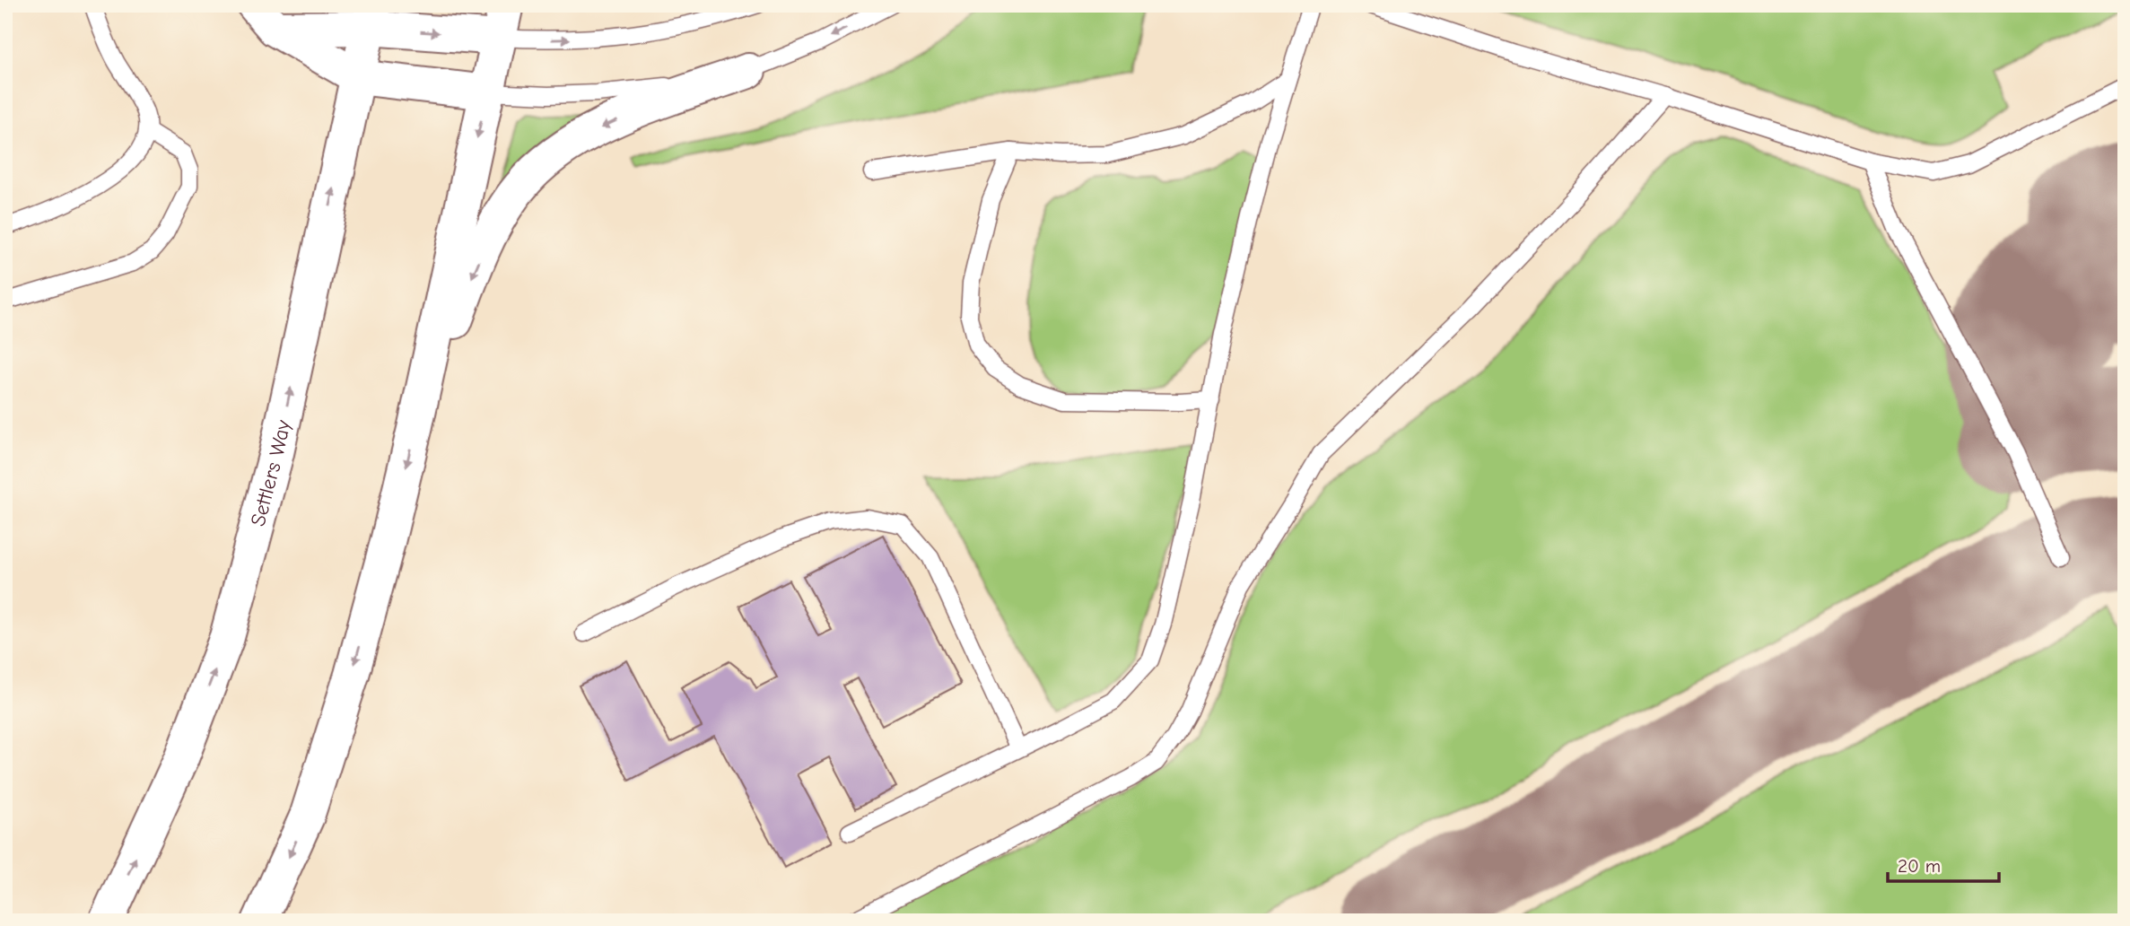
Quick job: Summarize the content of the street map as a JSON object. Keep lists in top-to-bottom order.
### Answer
{
  "streets": {
    "main road": ["Settlers Way"]
  },
  "scale_bar": "20 m"
}
